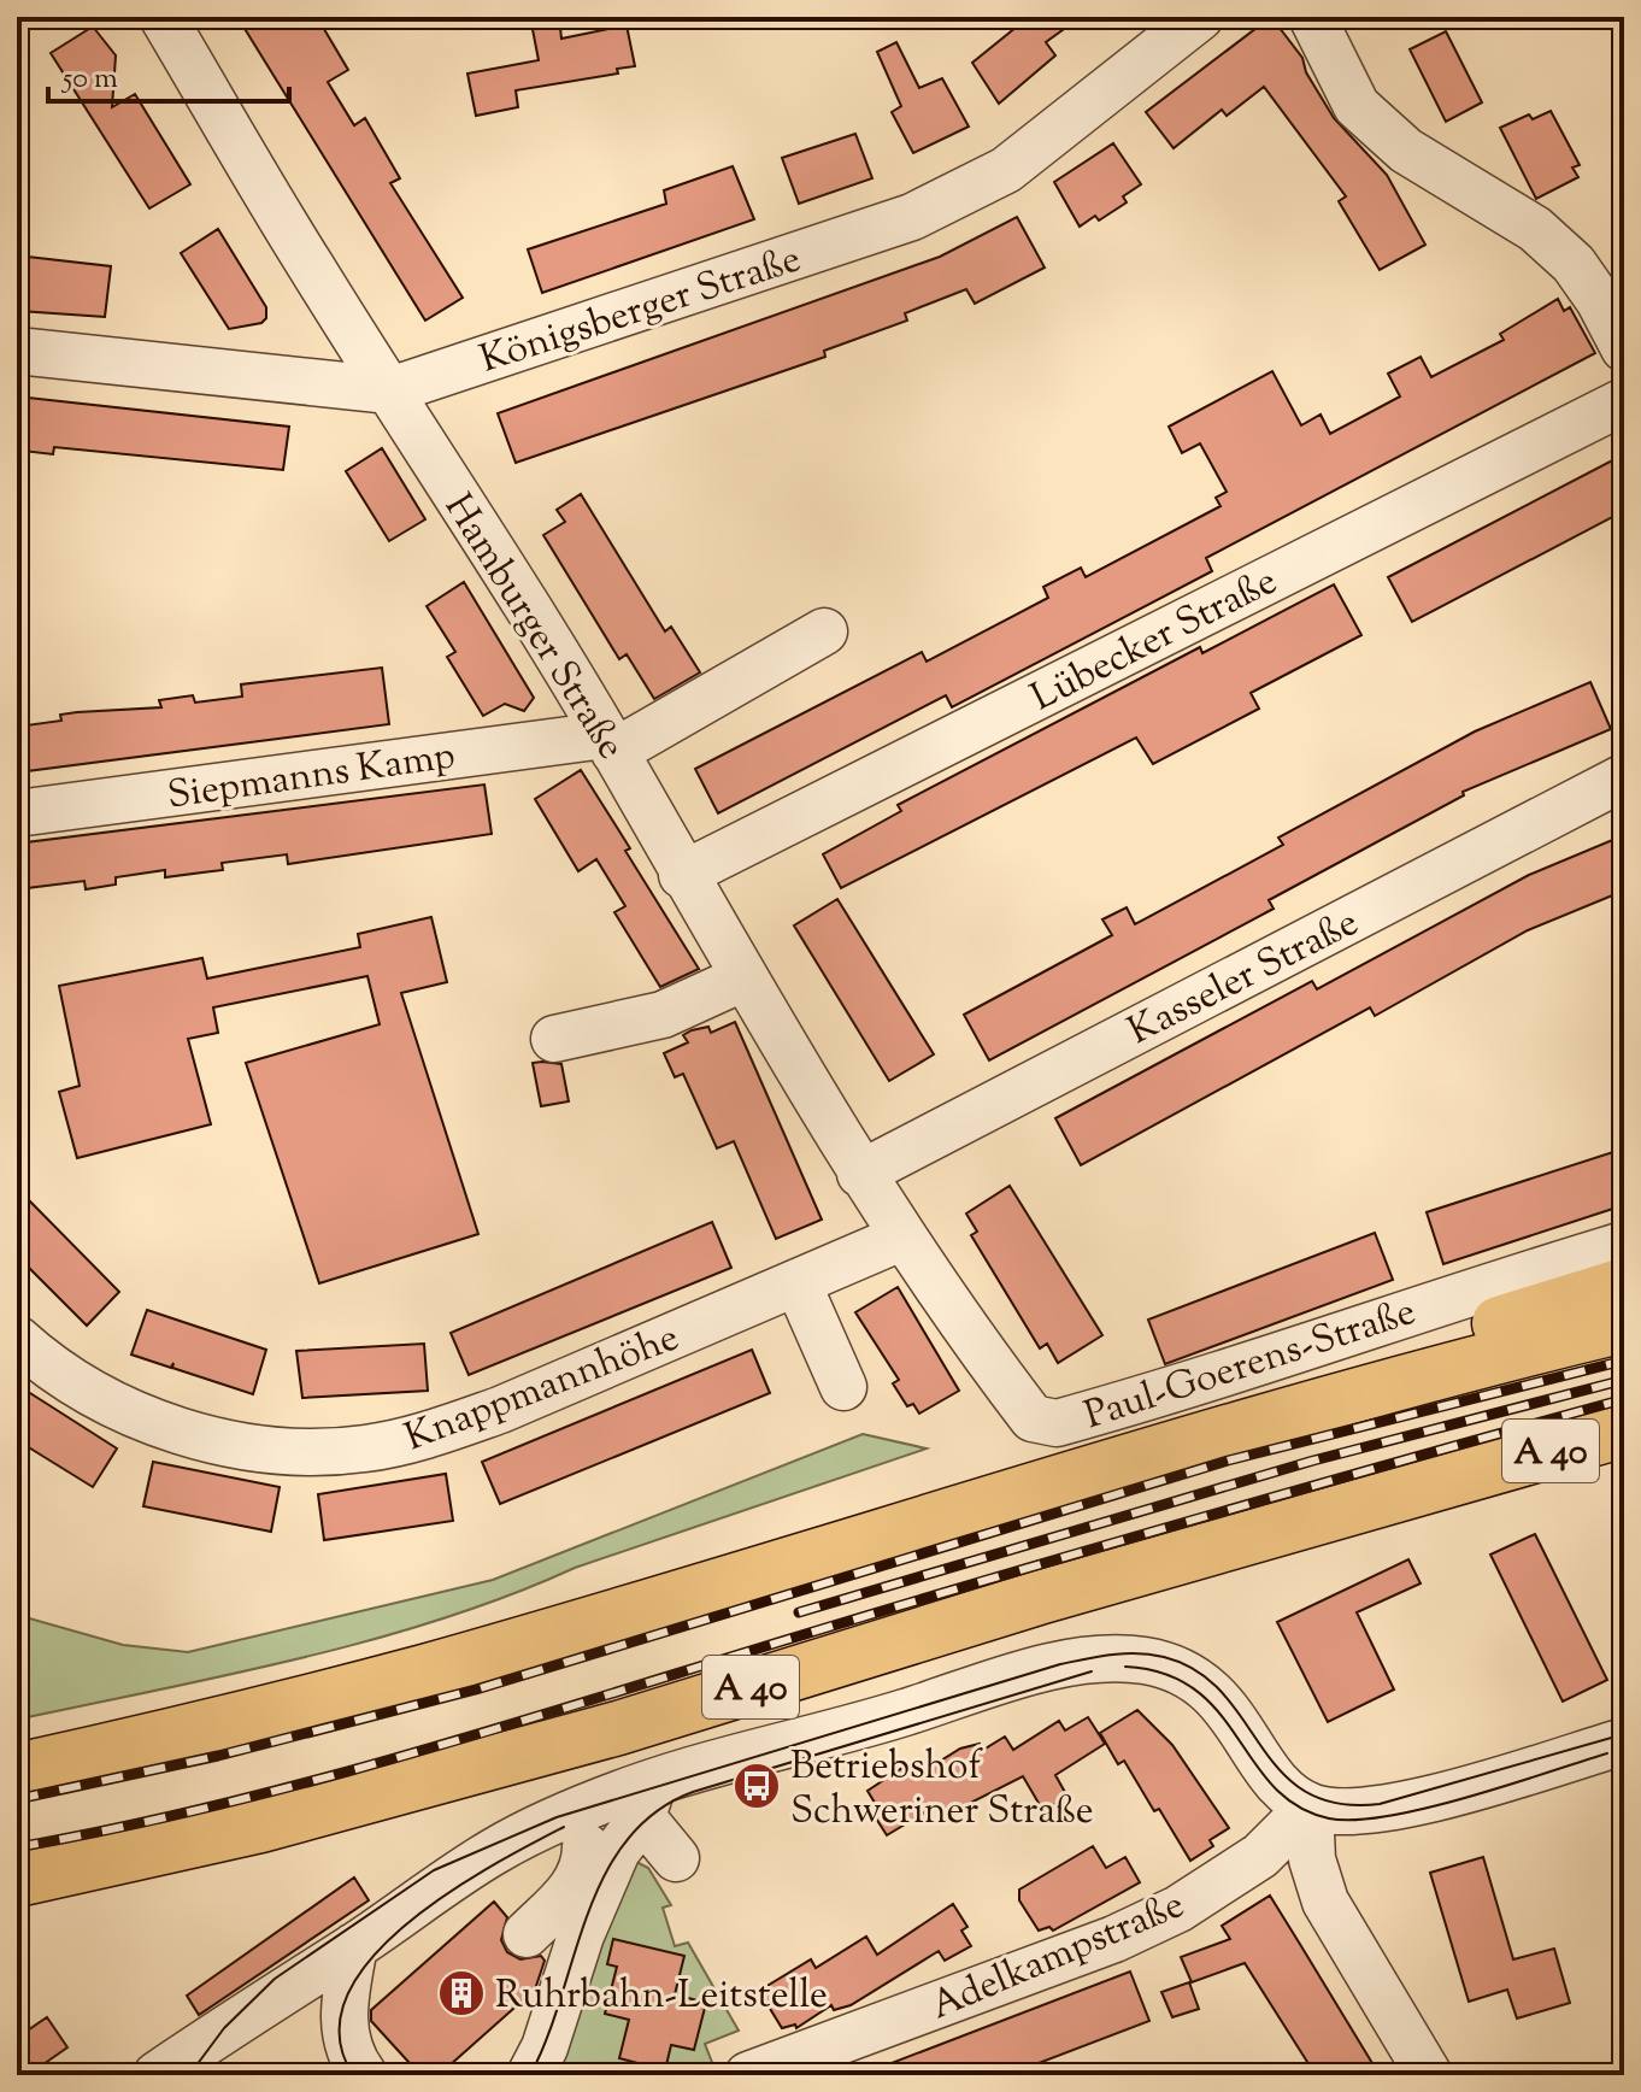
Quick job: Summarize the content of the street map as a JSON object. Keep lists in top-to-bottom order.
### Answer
{
  "streets": {
    "highway": ["A 40"],
    "street": [
      "Königsberger Straße",
      "Hamburger Straße",
      "Lübecker Straße",
      "Siepmanns Kamp",
      "Kasseler Straße",
      "Paul-Goerens-Straße",
      "Knappmannhöhe",
      "Adelkampstraße"
    ]
  },
  "crossings": [
    ["Königsberger Straße", "Hamburger Straße"],
    ["Hamburger Straße", "Lübecker Straße"],
    ["Hamburger Straße", "Siepmanns Kamp"],
    ["Hamburger Straße", "Kasseler Straße"],
    ["Hamburger Straße", "Paul-Goerens-Straße"],
    ["Hamburger Straße", "Knappmannhöhe"],
    ["Paul-Goerens-Straße", "Knappmannhöhe"]
  ],
  "places": {
    "bus stop": ["Betriebshof Schweriner Straße"],
    "building": ["Ruhrbahn-Leitstelle"]
  },
  "scale_bar": "50 m"
}
